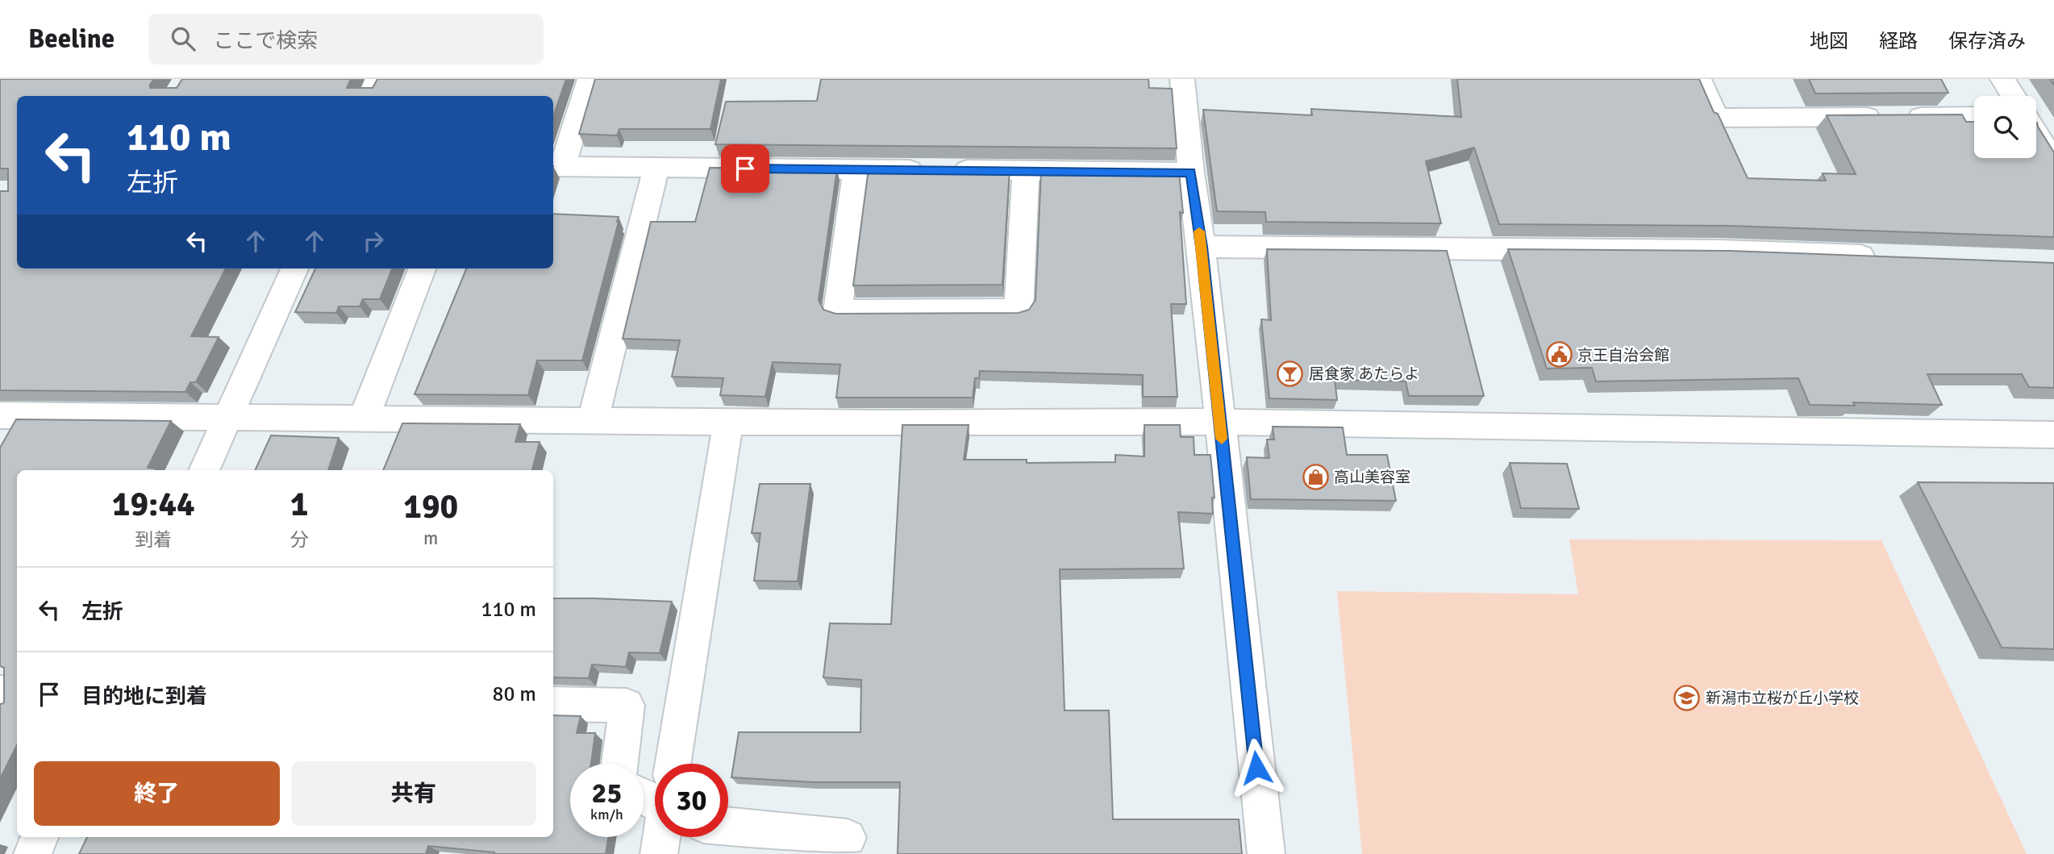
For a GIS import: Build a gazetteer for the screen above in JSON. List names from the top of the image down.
{
  "places": {
    "public building": ["京王自治会館"],
    "bar": ["居食家 あたらよ"],
    "shop": ["高山美容室"],
    "school or university": ["新潟市立桜が丘小学校"]
  },
  "page": {
    "header": "Beeline",
    "search": "ここで検索",
    "nav": ["地図", "経路", "保存済み"],
    "turn": ["110 m", "左折"],
    "eta": [
      "19:44",
      "到着",
      "1",
      "分",
      "190",
      "m"
    ],
    "list": [
      {
        "name": "左折",
        "value": "110 m"
      },
      {
        "name": "目的地に到着",
        "value": "80 m"
      }
    ],
    "buttons": ["終了", "共有"],
    "speed": "25 km/h",
    "limit": "30"
  }
}
